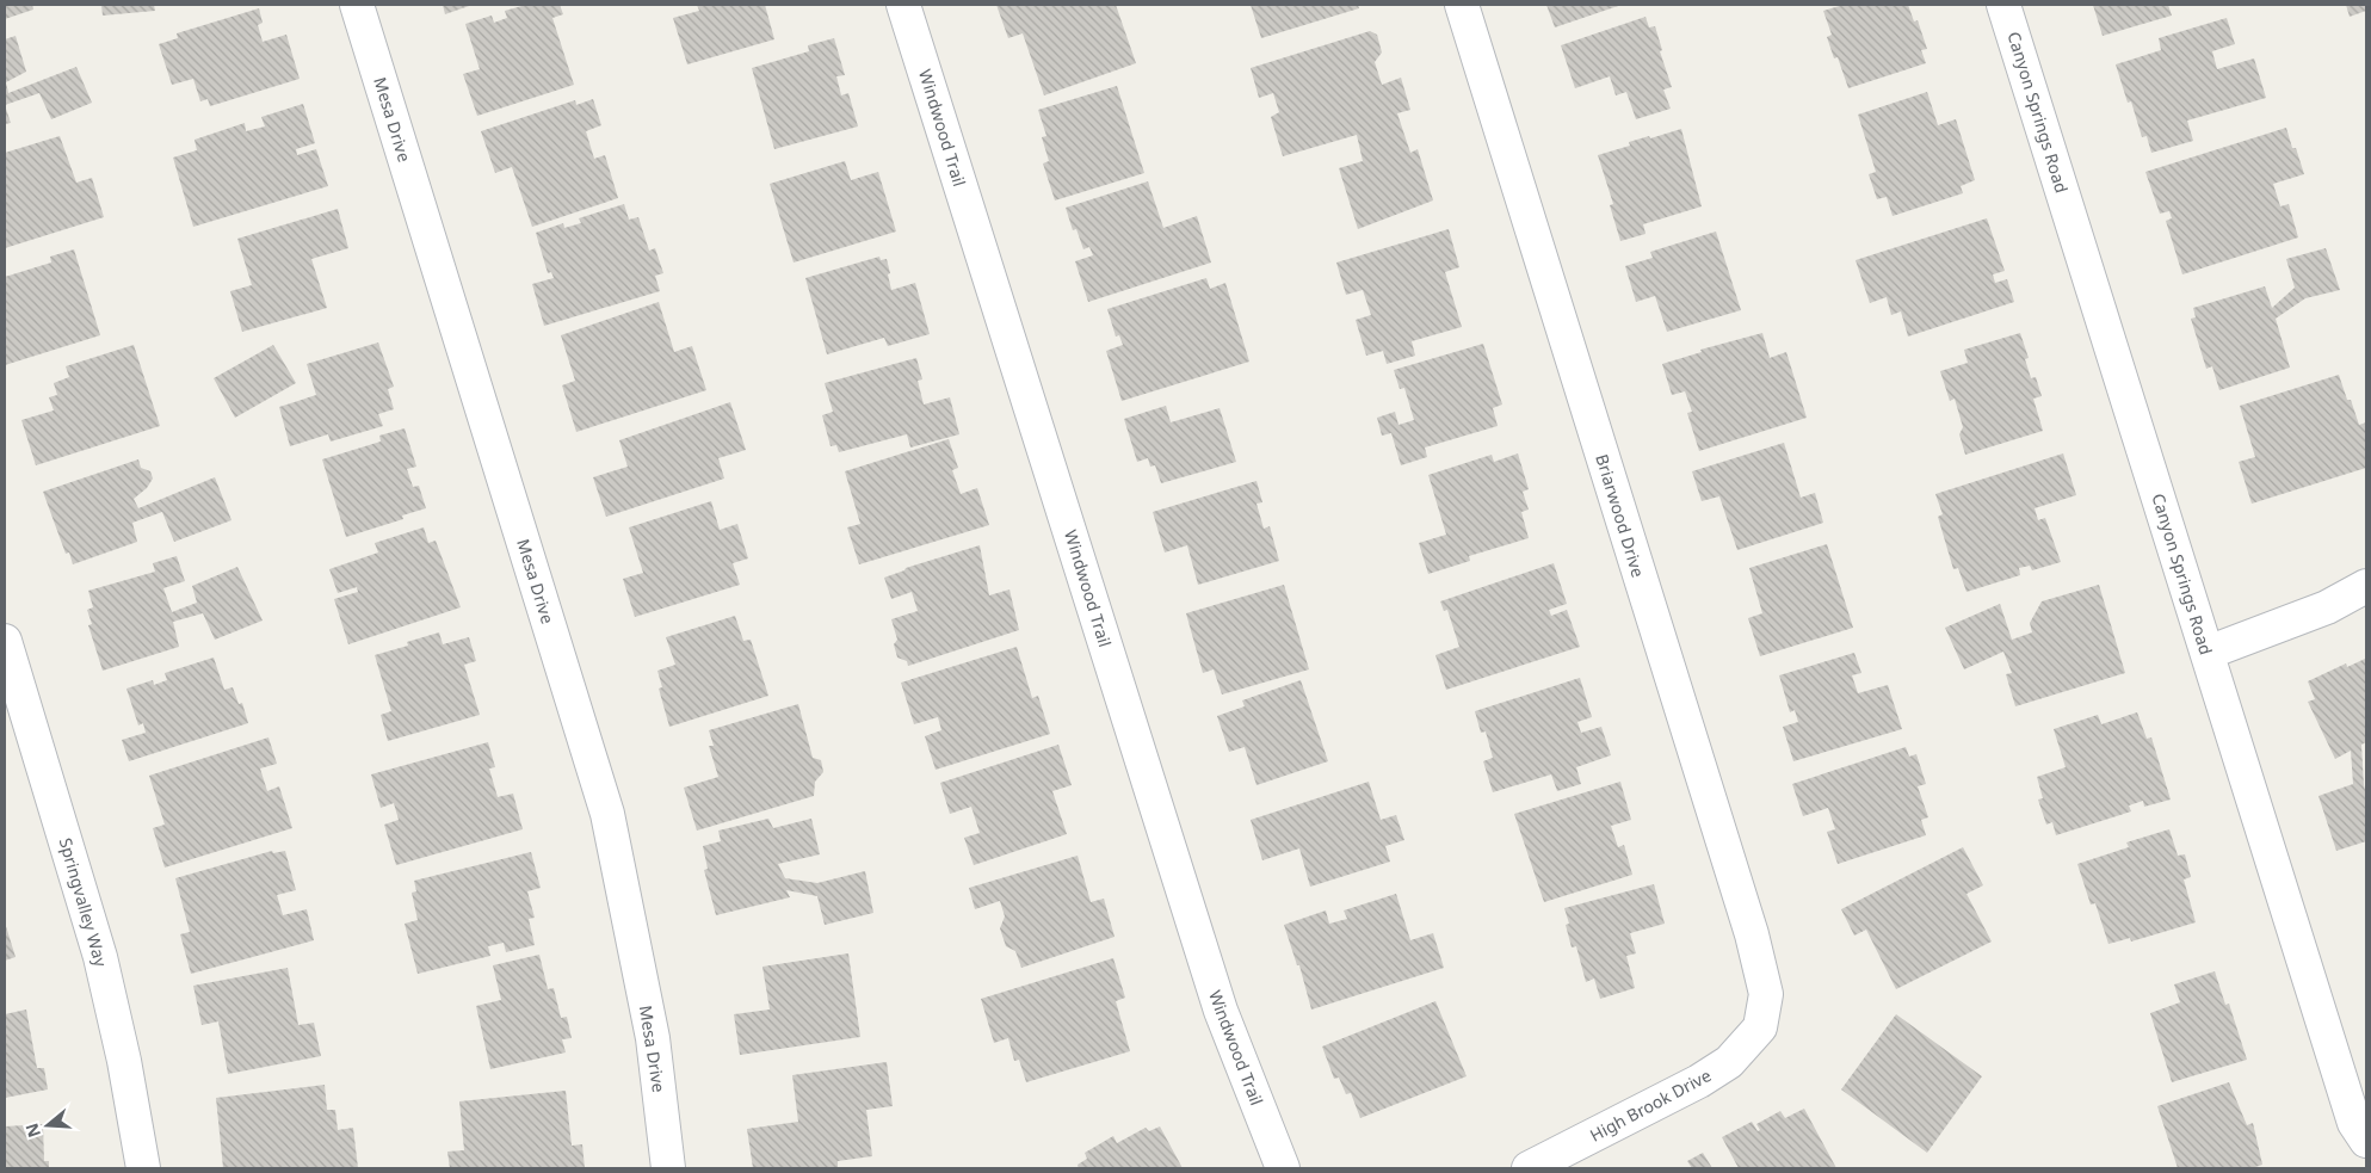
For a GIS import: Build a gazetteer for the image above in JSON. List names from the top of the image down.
{
  "streets": {
    "street": [
      "Canyon Springs Road",
      "Mesa Drive",
      "Windwood Trail",
      "Briarwood Drive",
      "Springvalley Way",
      "High Brook Drive"
    ]
  },
  "crossings": [
    ["Briarwood Drive", "High Brook Drive"]
  ],
  "north": "left"
}
